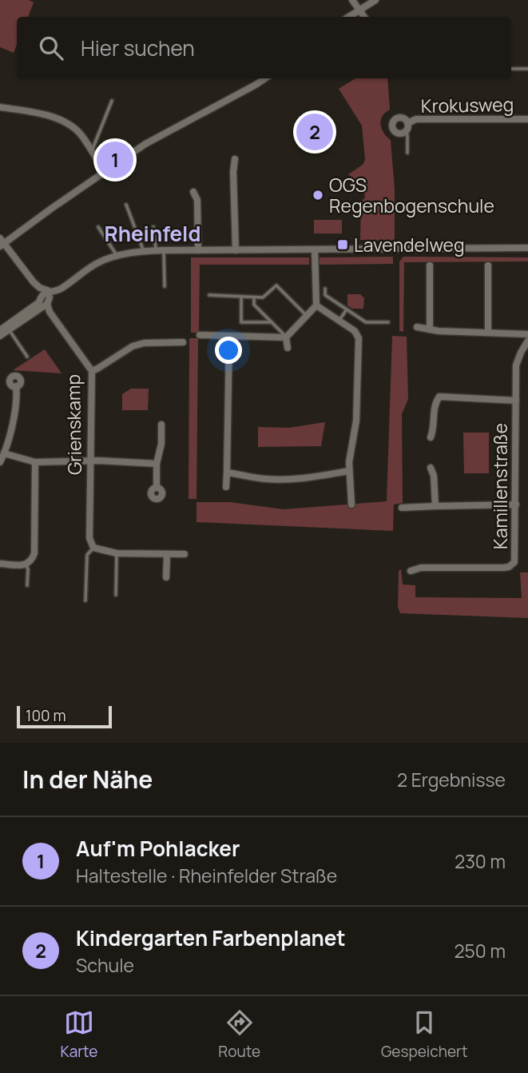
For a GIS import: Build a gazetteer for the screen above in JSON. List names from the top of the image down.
{
  "streets": {
    "street": ["Krokusweg", "Grienskamp", "Kamillenstraße"]
  },
  "districts": ["Rheinfeld"],
  "places": {
    "other": ["OGS Regenbogenschule"],
    "transit": ["Lavendelweg"]
  },
  "scale_bar": "100 m",
  "page": {
    "search": "Hier suchen",
    "pins": ["2", "1"],
    "scale": "100 m",
    "heading": ["In der Nähe", "2 Ergebnisse"],
    "list": [
      {
        "mark": "1",
        "name": "Auf'm Pohlacker",
        "note": "Haltestelle · Rheinfelder Straße",
        "value": "230 m"
      },
      {
        "mark": "2",
        "name": "Kindergarten Farbenplanet",
        "note": "Schule",
        "value": "250 m"
      }
    ],
    "nav": ["Karte", "Route", "Gespeichert"]
  }
}
